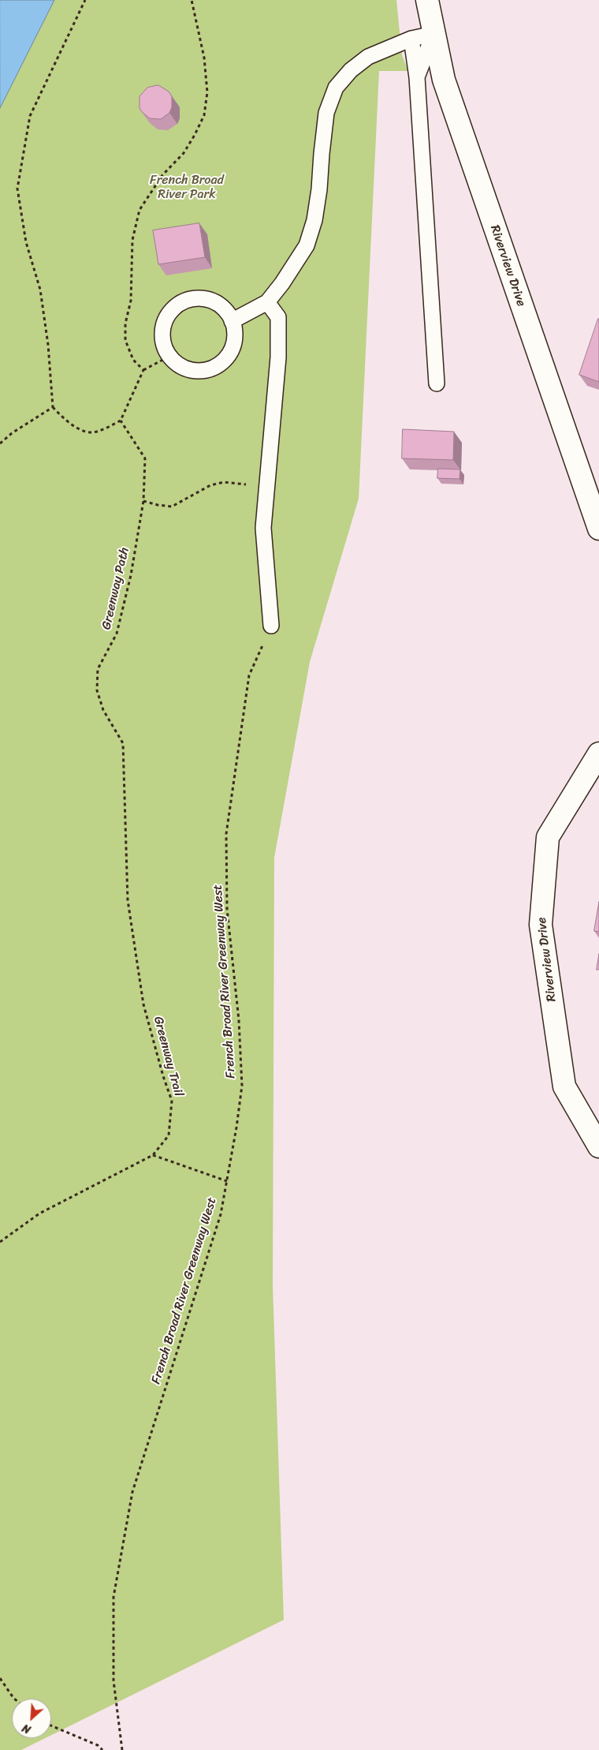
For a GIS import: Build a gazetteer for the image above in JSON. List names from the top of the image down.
{
  "streets": {
    "street": ["Riverview Drive"],
    "path": ["Greenway Path", "French Broad River Greenway West", "Greenway Trail"]
  },
  "crossings": [
    ["Greenway Path", "Greenway Trail"]
  ],
  "parks": ["French Broad River Park"],
  "north": "bottom left"
}
